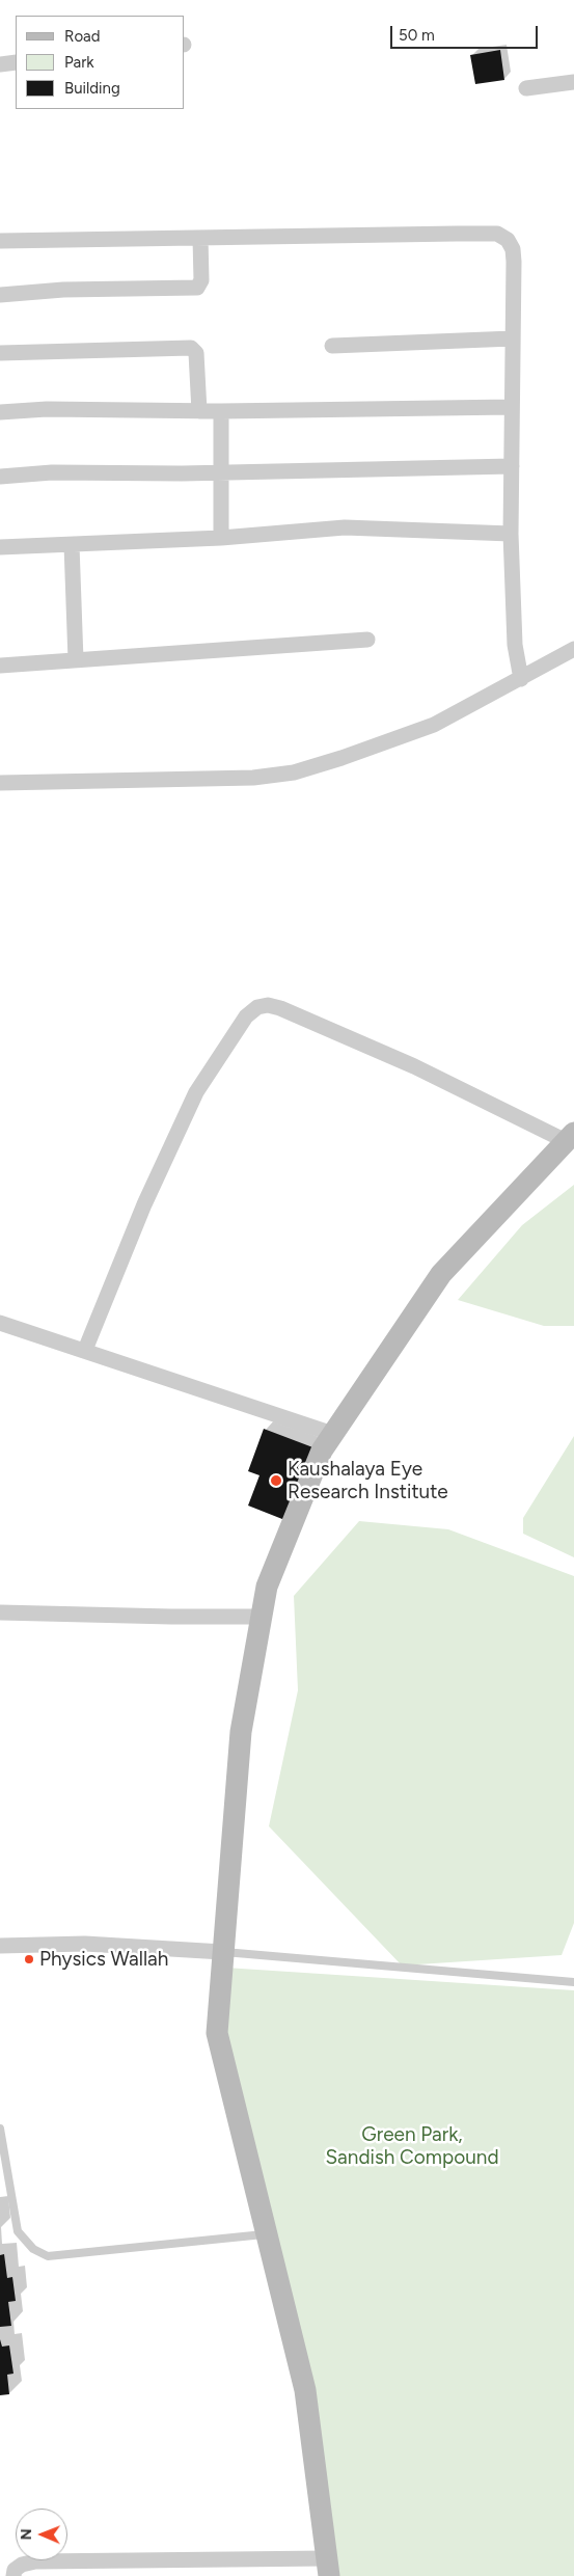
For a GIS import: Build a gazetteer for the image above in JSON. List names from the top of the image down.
{
  "parks": ["Green Park, Sandish Compound"],
  "places": ["Kaushalaya Eye Research Institute", "Physics Wallah"],
  "legend": ["Road", "Park", "Building"],
  "scale_bar": "50 m",
  "north": "left"
}
